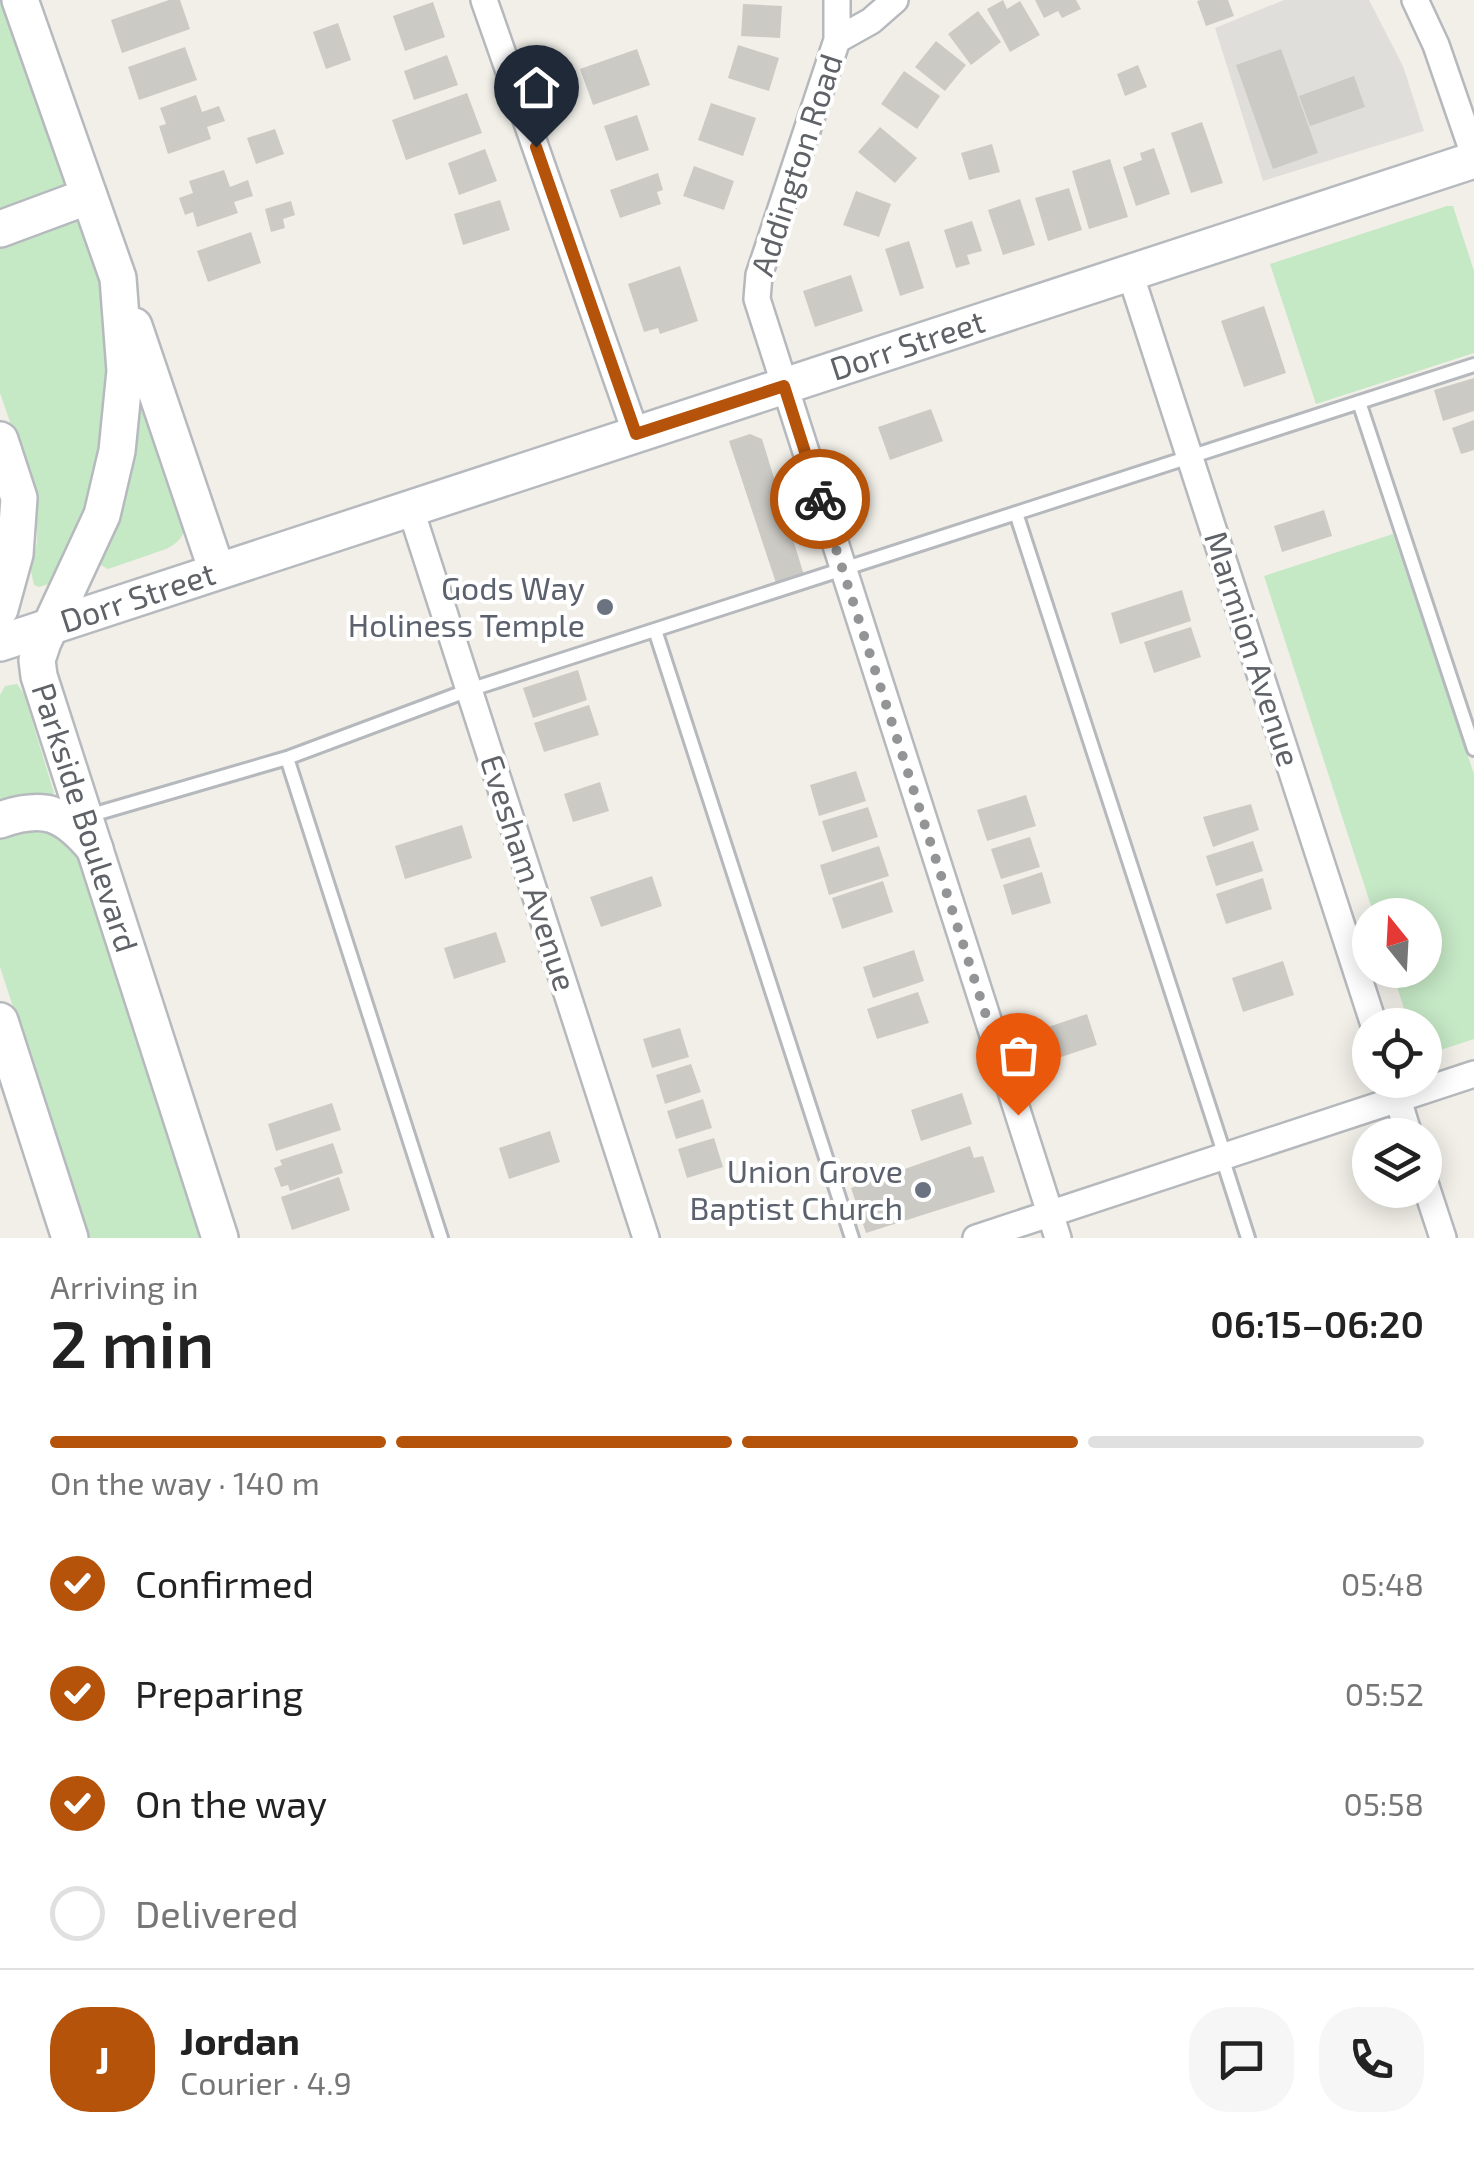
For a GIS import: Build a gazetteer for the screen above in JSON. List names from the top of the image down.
{
  "streets": {
    "street": [
      "Addington Road",
      "Dorr Street",
      "Marmion Avenue",
      "Parkside Boulevard",
      "Evesham Avenue"
    ]
  },
  "crossings": [
    ["Addington Road", "Dorr Street"],
    ["Dorr Street", "Marmion Avenue"],
    ["Dorr Street", "Parkside Boulevard"],
    ["Dorr Street", "Evesham Avenue"]
  ],
  "places": ["Gods Way Holiness Temple", "Union Grove Baptist Church"],
  "north": "top",
  "page": {
    "heading": ["2 min", "Arriving in", "06:15–06:20"],
    "panel": ["Jordan", "Courier · 4.9"],
    "bar": "On the way · 140 m",
    "list": [
      ["Confirmed", "05:48"],
      ["Preparing", "05:52"],
      ["On the way", "05:58"],
      "Delivered"
    ],
    "round": "J"
  }
}
